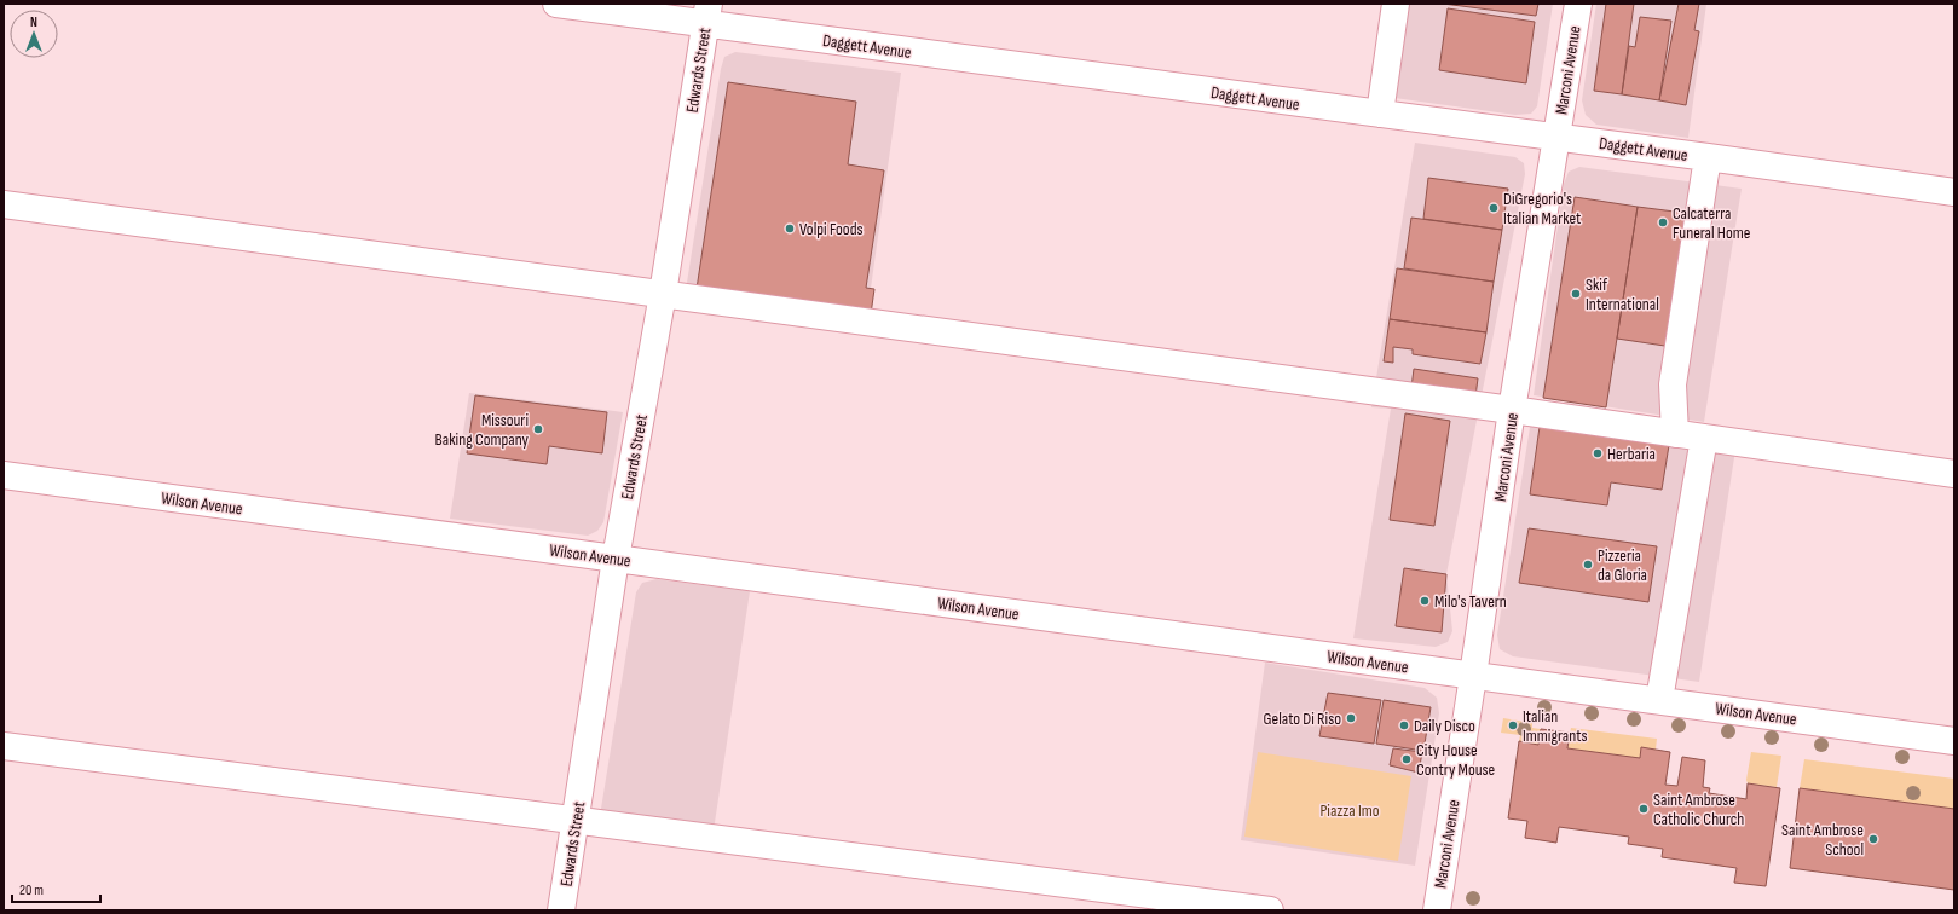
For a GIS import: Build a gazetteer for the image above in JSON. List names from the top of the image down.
{
  "streets": {
    "street": [
      "Daggett Avenue",
      "Edwards Street",
      "Marconi Avenue",
      "Wilson Avenue"
    ]
  },
  "crossings": [
    ["Daggett Avenue", "Edwards Street"],
    ["Daggett Avenue", "Marconi Avenue"],
    ["Edwards Street", "Wilson Avenue"],
    ["Marconi Avenue", "Wilson Avenue"]
  ],
  "parks": ["Piazza Imo"],
  "places": [
    "DiGregorio's Italian Market",
    "Calcaterra Funeral Home",
    "Volpi Foods",
    "Skif International",
    "Missouri Baking Company",
    "Herbaria",
    "Pizzeria da Gloria",
    "Milo's Tavern",
    "Gelato Di Riso",
    "Daily Disco",
    "Italian Immigrants",
    "City House Contry Mouse",
    "Saint Ambrose Catholic Church",
    "Saint Ambrose School"
  ],
  "scale_bar": "20 m",
  "north": "top"
}
